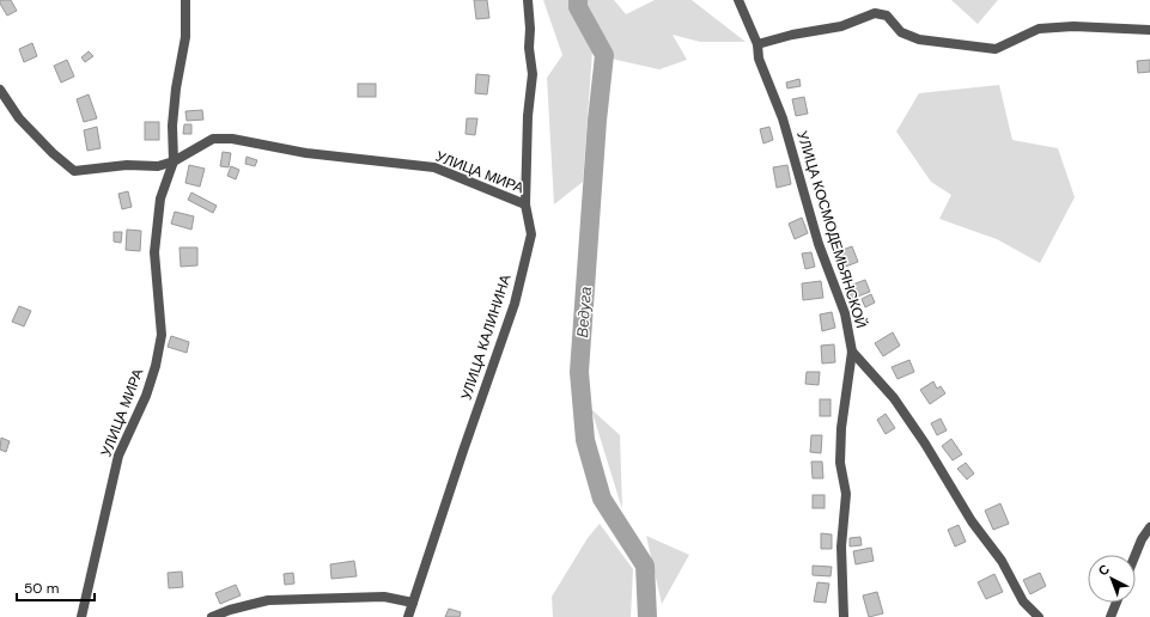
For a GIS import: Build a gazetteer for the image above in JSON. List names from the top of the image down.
{
  "streets": {
    "street": ["УЛИЦА МИРА", "УЛИЦА КОСМОДЕМЬЯНСКОЙ", "УЛИЦА КАЛИНИНА"]
  },
  "crossings": [
    ["УЛИЦА МИРА", "УЛИЦА КАЛИНИНА"]
  ],
  "water": ["Ведуга"],
  "scale_bar": "50 m",
  "north": "top left"
}
